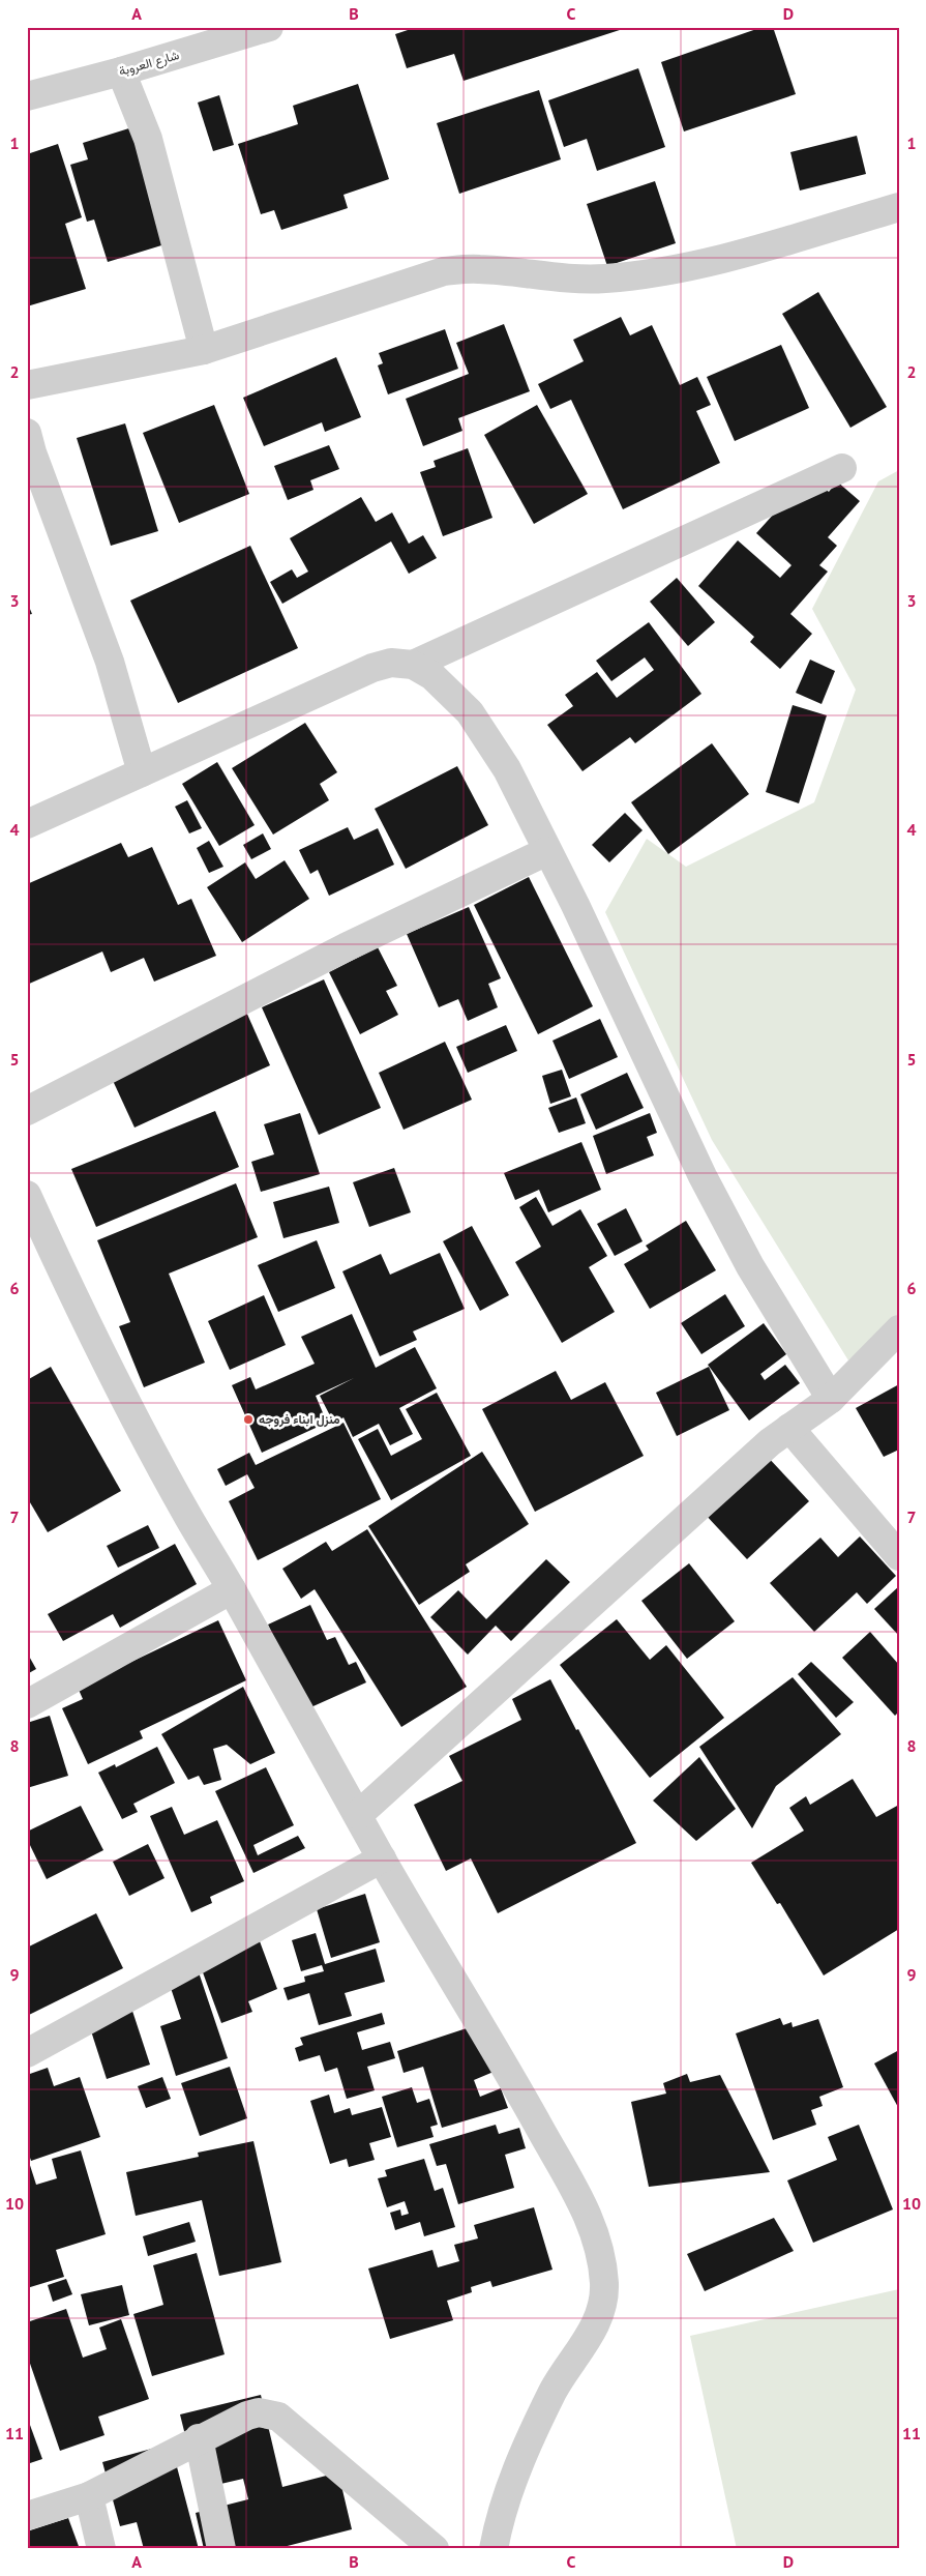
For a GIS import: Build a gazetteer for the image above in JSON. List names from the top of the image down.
{
  "streets": {
    "street": ["شارع العروبة"]
  },
  "places": ["منزل ابناء فروجه"],
  "grid": {
    "columns": [
      "A",
      "B",
      "C",
      "D"
    ],
    "rows": [
      "1",
      "2",
      "3",
      "4",
      "5",
      "6",
      "7",
      "8",
      "9",
      "10",
      "11"
    ]
  }
}
